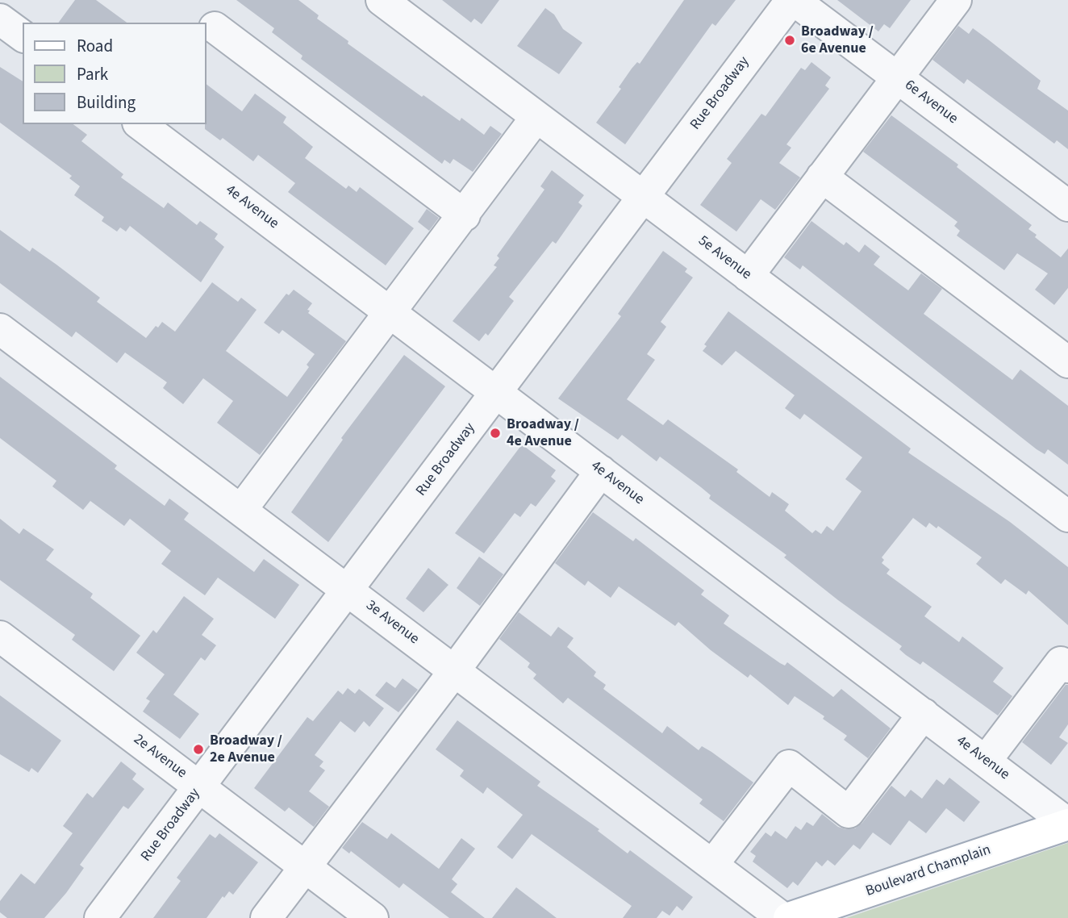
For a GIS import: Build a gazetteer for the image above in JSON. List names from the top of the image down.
{
  "streets": {
    "main road": ["Boulevard Champlain"],
    "street": [
      "Rue Broadway",
      "6e Avenue",
      "4e Avenue",
      "5e Avenue",
      "3e Avenue",
      "2e Avenue"
    ]
  },
  "crossings": [
    ["Rue Broadway", "6e Avenue"],
    ["Rue Broadway", "4e Avenue"],
    ["Rue Broadway", "5e Avenue"],
    ["Rue Broadway", "3e Avenue"],
    ["Rue Broadway", "2e Avenue"],
    ["4e Avenue", "Boulevard Champlain"]
  ],
  "places": ["Broadway / 6e Avenue", "Broadway / 4e Avenue", "Broadway / 2e Avenue"],
  "legend": ["Road", "Park", "Building"]
}
